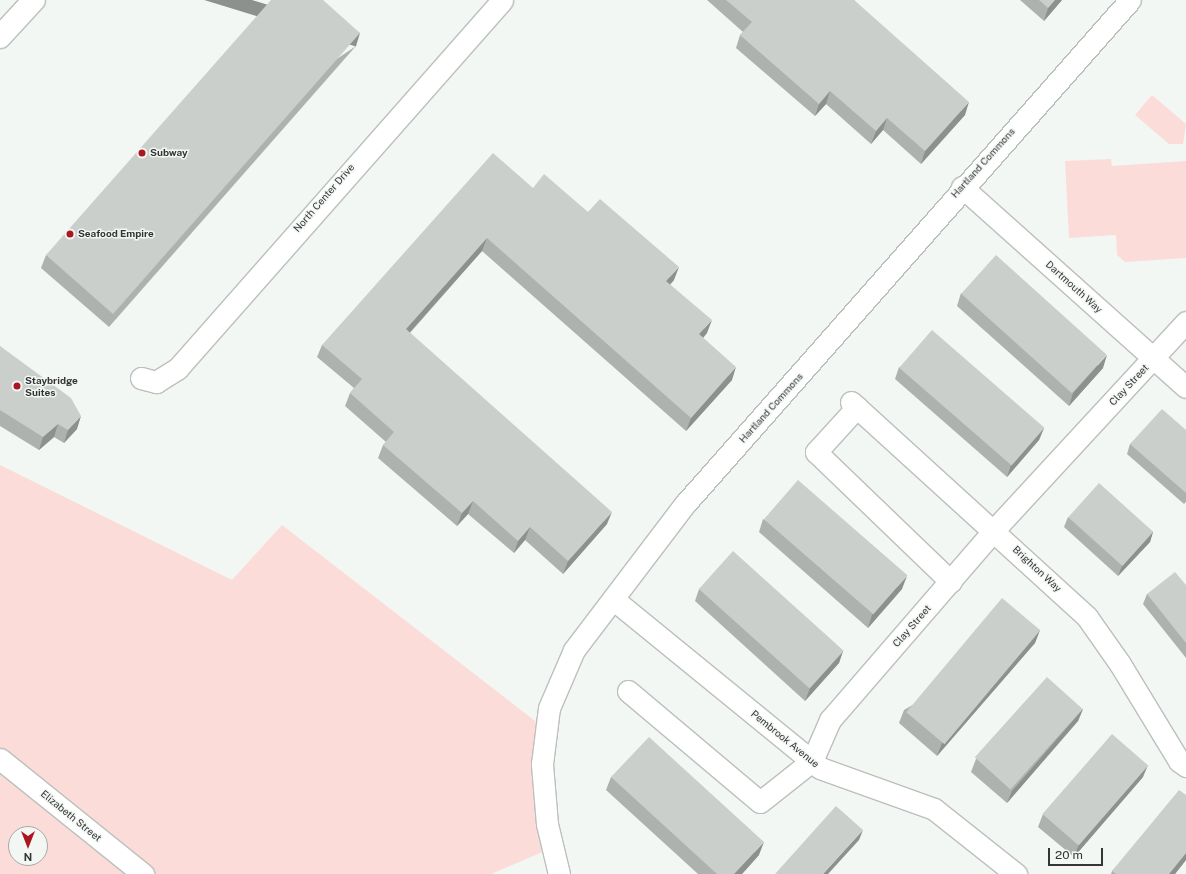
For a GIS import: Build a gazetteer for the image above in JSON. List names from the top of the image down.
{
  "streets": {
    "street": [
      "Hartland Commons",
      "North Center Drive",
      "Dartmouth Way",
      "Clay Street",
      "Brighton Way",
      "Pembrook Avenue",
      "Elizabeth Street"
    ]
  },
  "crossings": [
    ["Hartland Commons", "Dartmouth Way"],
    ["Hartland Commons", "Pembrook Avenue"],
    ["Dartmouth Way", "Clay Street"],
    ["Clay Street", "Brighton Way"],
    ["Clay Street", "Pembrook Avenue"]
  ],
  "places": ["Subway", "Seafood Empire", "Staybridge Suites"],
  "scale_bar": "20 m",
  "north": "bottom"
}
